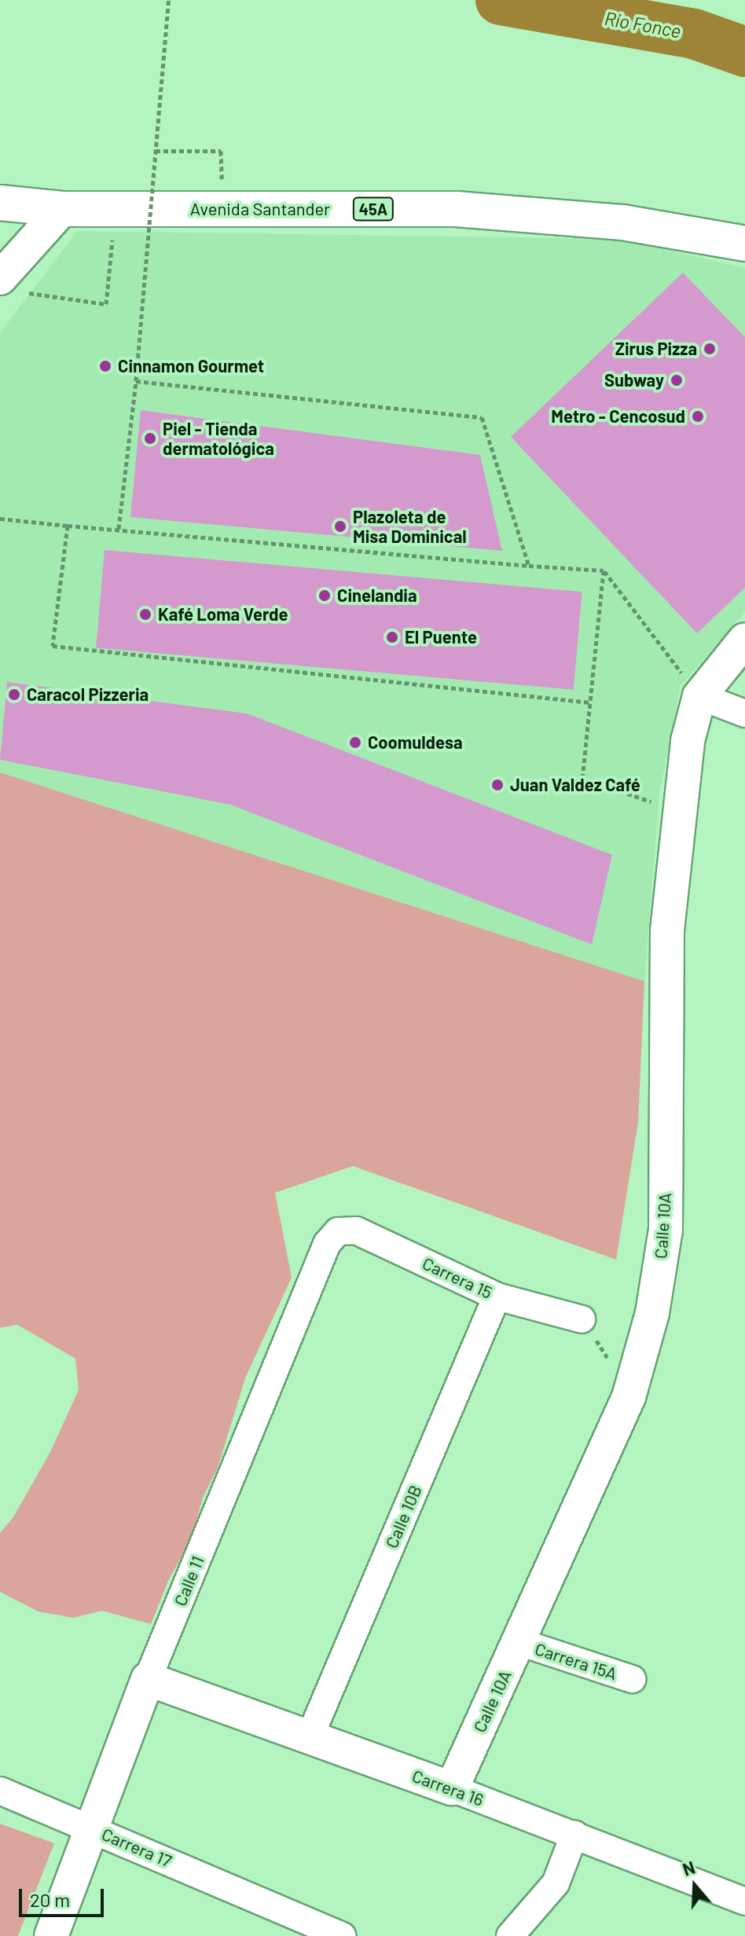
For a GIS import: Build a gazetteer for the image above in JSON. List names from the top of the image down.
{
  "streets": {
    "highway": ["Avenida Santander", "45A"],
    "street": [
      "Calle 10A",
      "Carrera 15",
      "Calle 10B",
      "Calle 11",
      "Carrera 15A",
      "Carrera 16",
      "Carrera 17"
    ]
  },
  "crossings": [
    ["Calle 10A", "Carrera 15A"],
    ["Calle 10A", "Carrera 16"],
    ["Carrera 15", "Calle 10B"],
    ["Carrera 15", "Calle 11"],
    ["Calle 10B", "Carrera 16"],
    ["Calle 11", "Carrera 16"],
    ["Calle 11", "Carrera 17"]
  ],
  "water": ["Río Fonce"],
  "places": [
    "Zirus Pizza",
    "Cinnamon Gourmet",
    "Subway",
    "Metro - Cencosud",
    "Piel - Tienda dermatológica",
    "Plazoleta de Misa Dominical",
    "Cinelandia",
    "Kafé Loma Verde",
    "El Puente",
    "Caracol Pizzeria",
    "Coomuldesa",
    "Juan Valdez Café"
  ],
  "scale_bar": "20 m",
  "north": "top"
}
